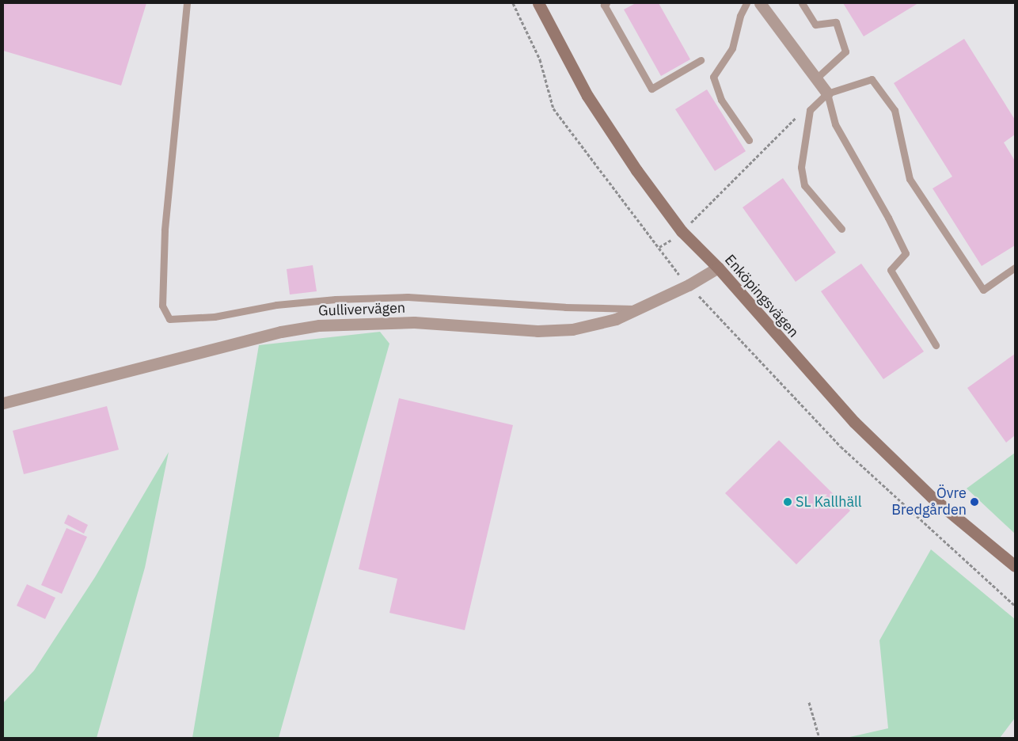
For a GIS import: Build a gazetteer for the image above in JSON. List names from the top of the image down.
{
  "streets": {
    "street": ["Enköpingsvägen", "Gullivervägen"]
  },
  "crossings": [
    ["Enköpingsvägen", "Gullivervägen"]
  ],
  "places": ["SL Kallhäll", "Övre Bredgården"]
}
